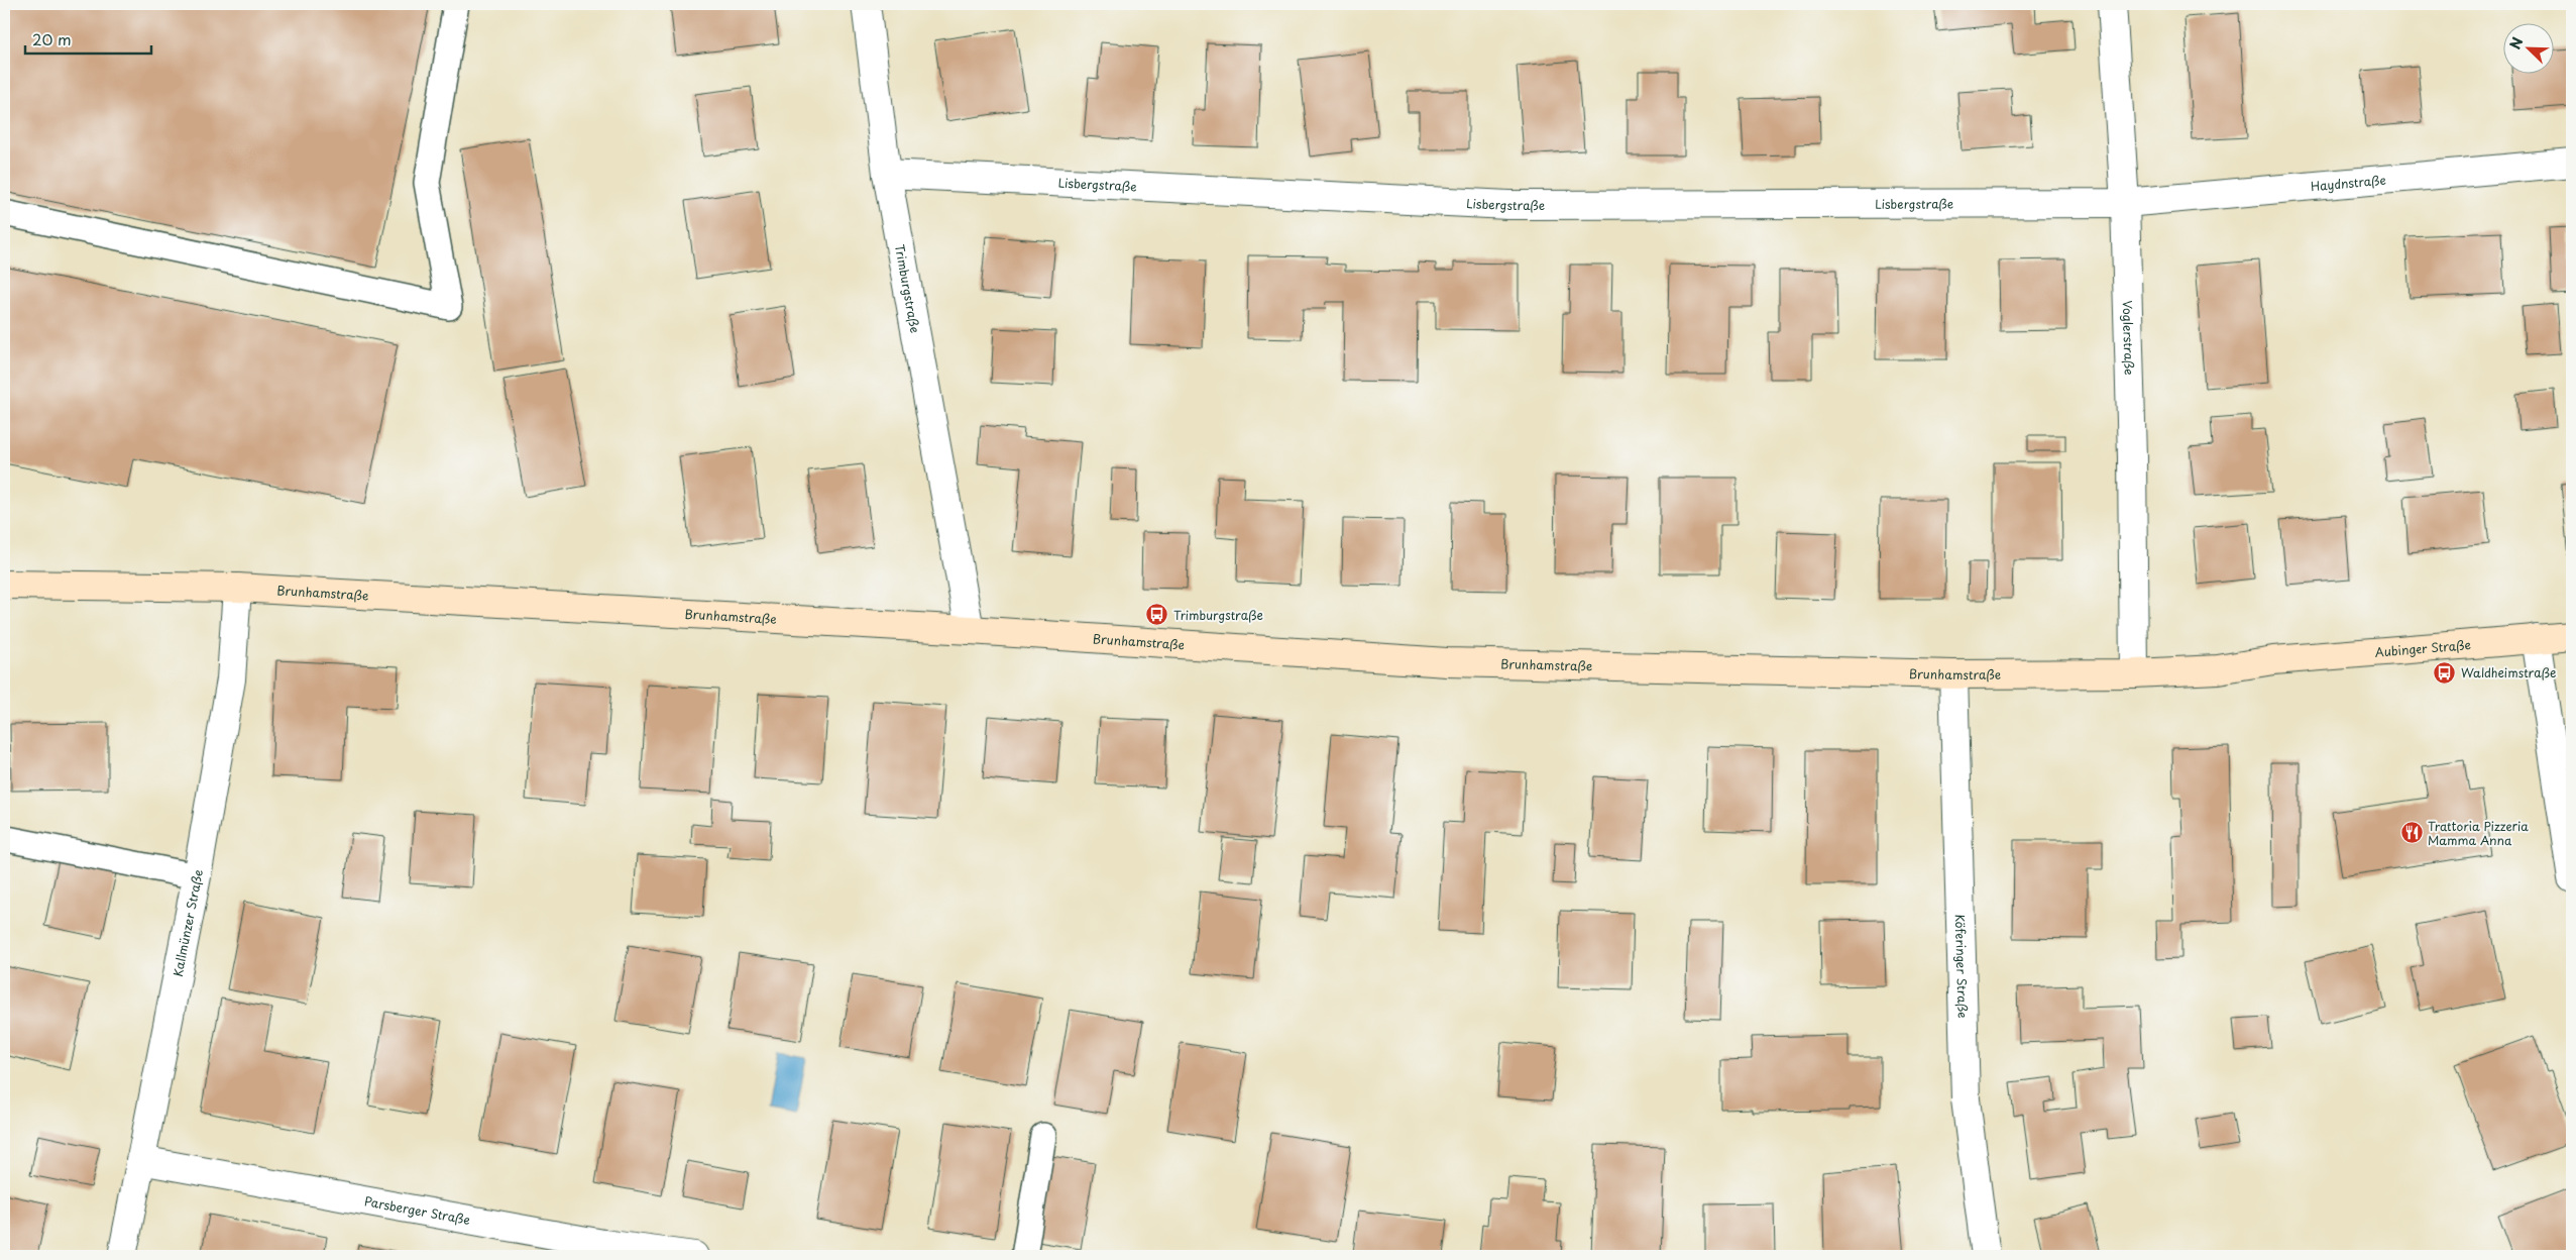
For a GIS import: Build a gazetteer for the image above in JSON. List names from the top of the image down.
{
  "streets": {
    "street": [
      "Haydnstraße",
      "Lisbergstraße",
      "Trimburgstraße",
      "Voglerstraße",
      "Brunhamstraße",
      "Aubinger Straße",
      "Kallmünzer Straße",
      "Köferinger Straße",
      "Parsberger Straße"
    ]
  },
  "crossings": [
    ["Haydnstraße", "Lisbergstraße"],
    ["Haydnstraße", "Voglerstraße"],
    ["Lisbergstraße", "Trimburgstraße"],
    ["Lisbergstraße", "Voglerstraße"],
    ["Trimburgstraße", "Brunhamstraße"],
    ["Voglerstraße", "Brunhamstraße"],
    ["Brunhamstraße", "Aubinger Straße"],
    ["Brunhamstraße", "Kallmünzer Straße"],
    ["Brunhamstraße", "Köferinger Straße"],
    ["Kallmünzer Straße", "Parsberger Straße"]
  ],
  "places": {
    "bus stop": ["Trimburgstraße", "Waldheimstraße"],
    "restaurant": ["Trattoria Pizzeria Mamma Anna"]
  },
  "scale_bar": "20 m",
  "north": "top left"
}
